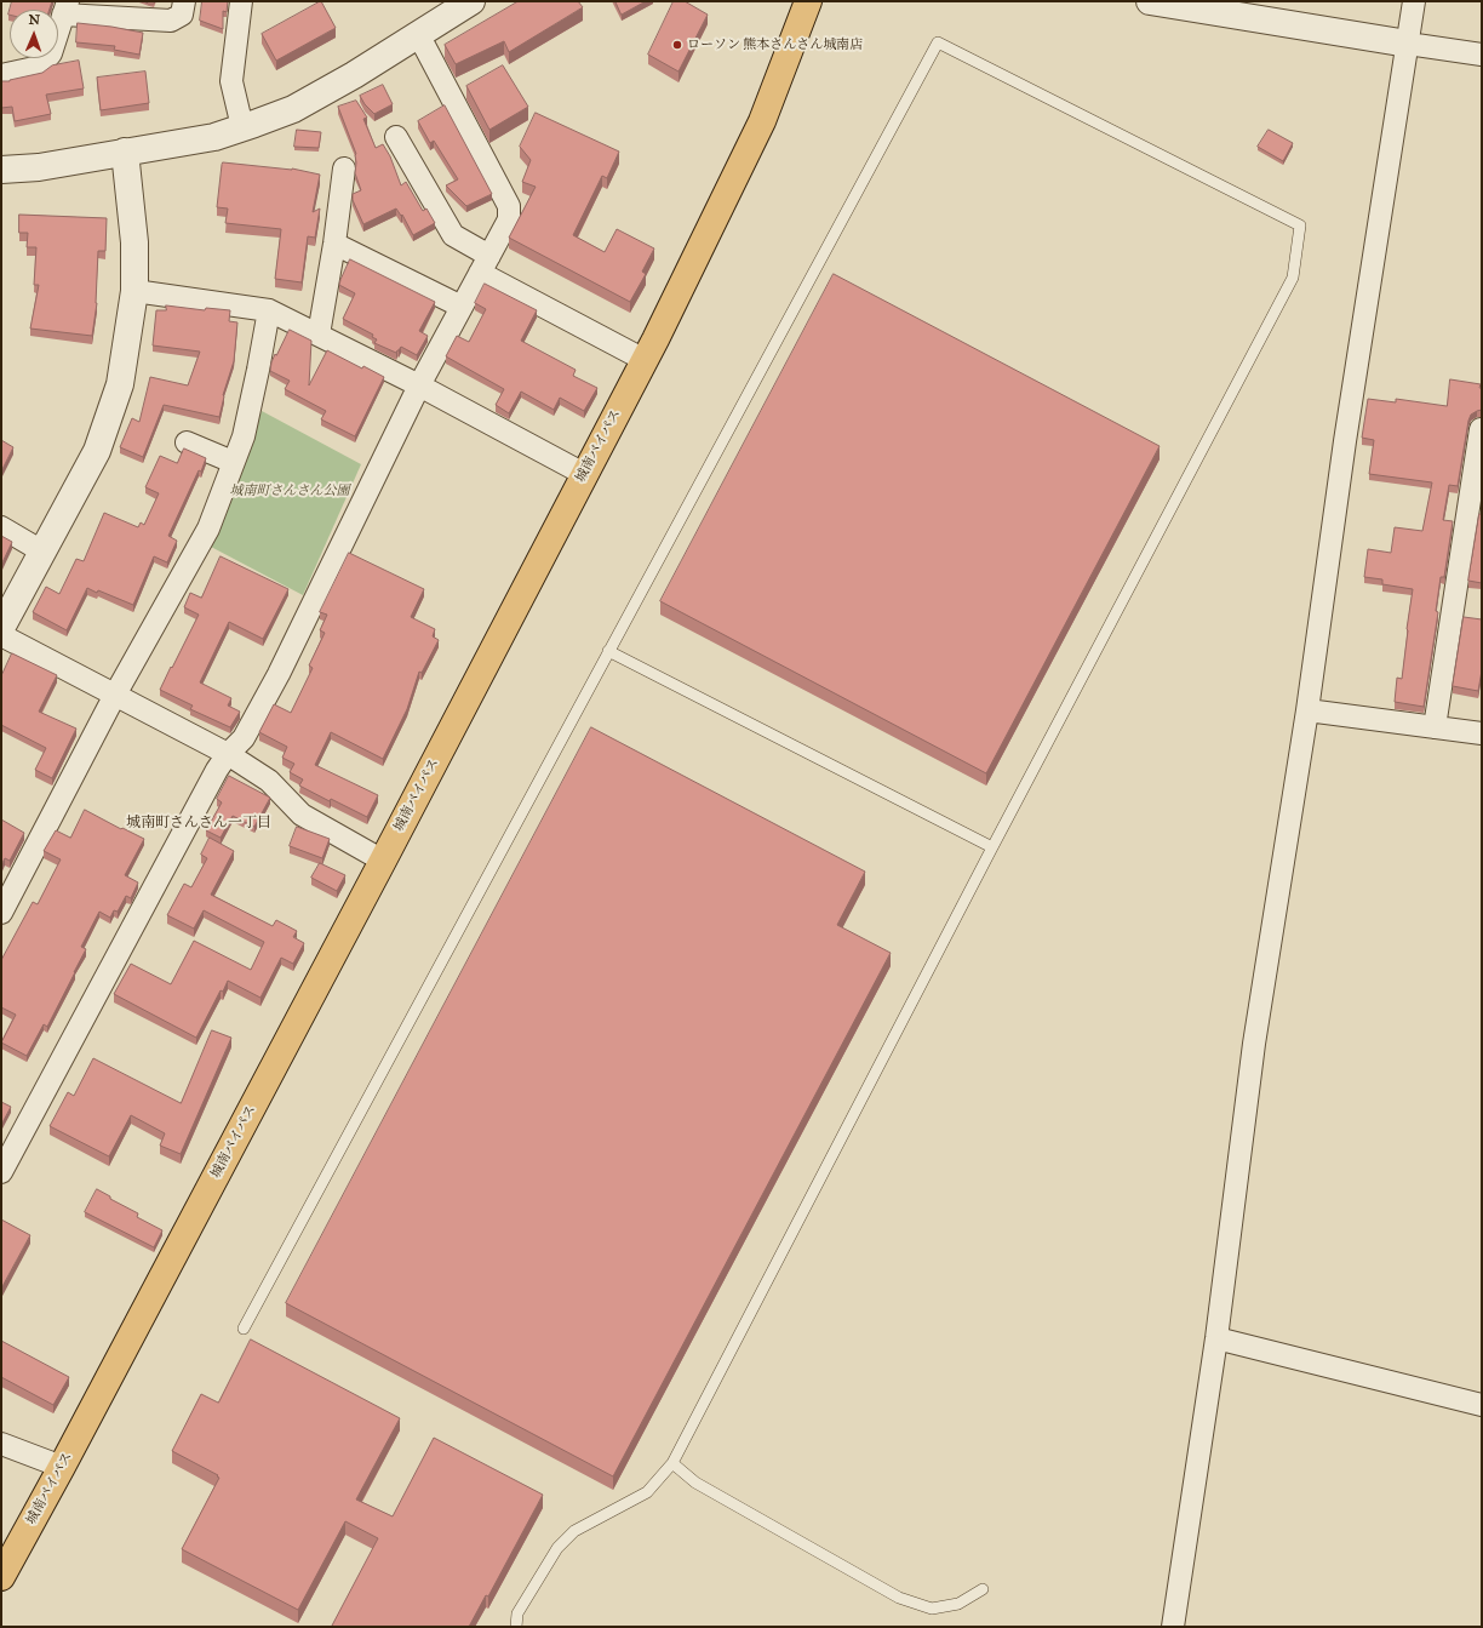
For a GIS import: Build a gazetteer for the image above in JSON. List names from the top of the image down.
{
  "streets": {
    "highway": ["城南バイパス"]
  },
  "districts": ["城南町さんさん一丁目"],
  "parks": ["城南町さんさん公園"],
  "places": ["ローソン 熊本さんさん城南店"],
  "north": "top"
}
